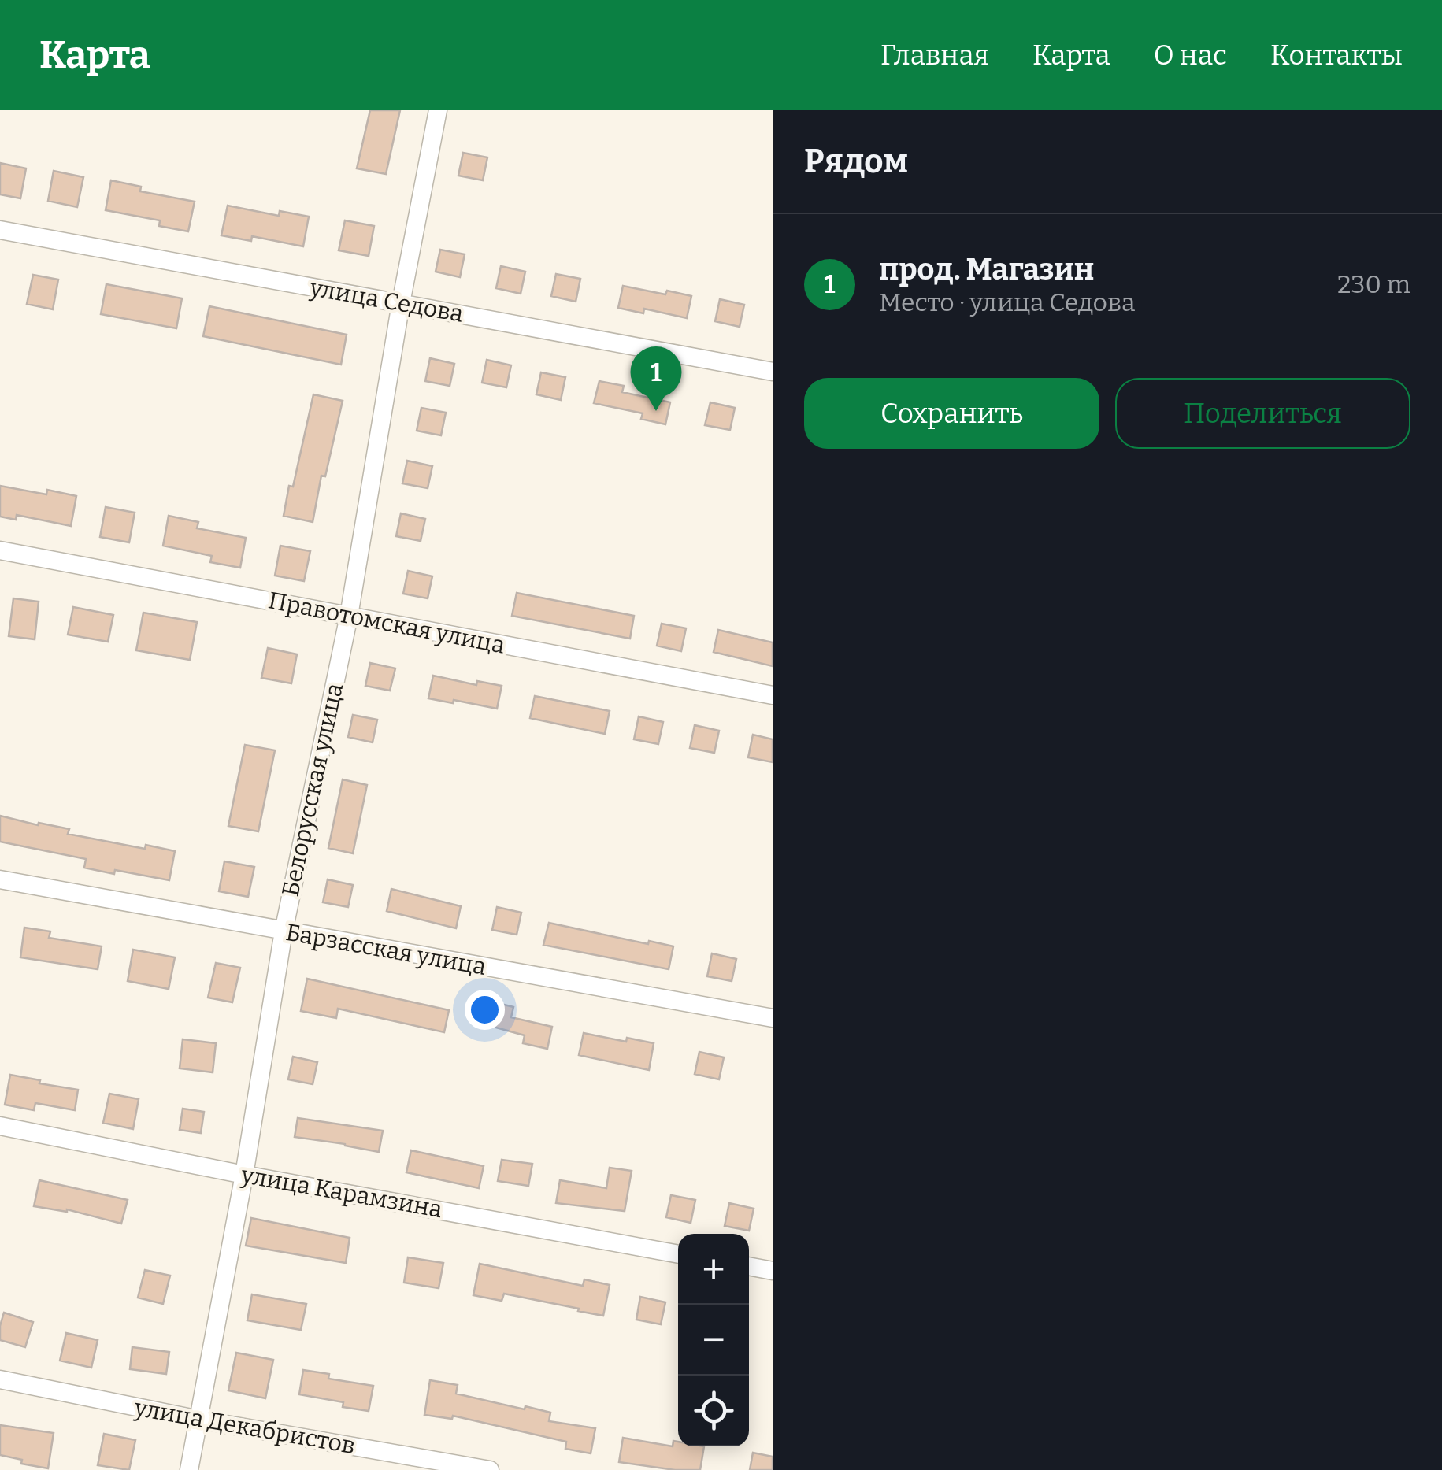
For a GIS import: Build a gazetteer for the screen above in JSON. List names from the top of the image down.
{
  "streets": {
    "street": [
      "улица Седова",
      "Правотомская улица",
      "Белорусская улица",
      "Барзасская улица",
      "улица Карамзина",
      "улица Декабристов"
    ]
  },
  "crossings": [
    ["улица Седова", "Белорусская улица"],
    ["Правотомская улица", "Белорусская улица"],
    ["Белорусская улица", "Барзасская улица"],
    ["Белорусская улица", "улица Карамзина"],
    ["Белорусская улица", "улица Декабристов"]
  ],
  "page": {
    "header": "Карта",
    "nav": [
      "Главная",
      "Карта",
      "О нас",
      "Контакты"
    ],
    "heading": "Рядом",
    "list": [
      {
        "mark": "1",
        "name": "прод. Магазин",
        "note": "Место · улица Седова",
        "value": "230 m"
      }
    ],
    "pins": "1",
    "buttons": ["Сохранить", "Поделиться"],
    "map_buttons": ["+", "−"]
  }
}
